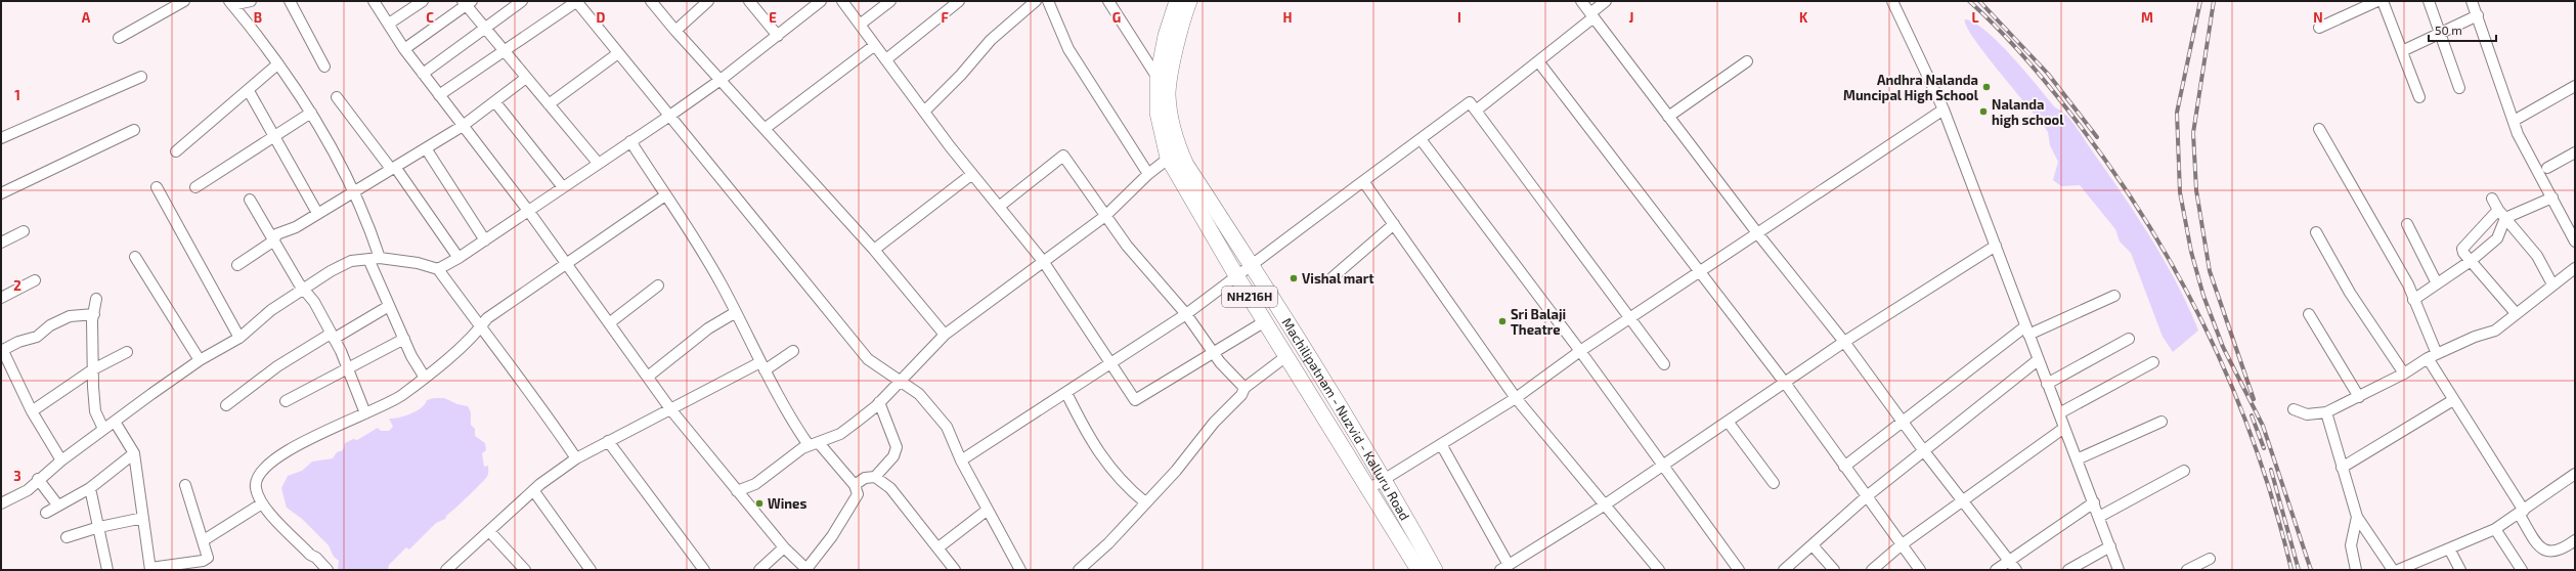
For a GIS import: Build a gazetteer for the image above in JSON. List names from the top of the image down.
{
  "streets": {
    "highway": ["NH216H", "Machilipatnam - Nuzvid - Kalluru Road"]
  },
  "places": [
    "Andhra Nalanda Muncipal High School",
    "Nalanda high school",
    "Vishal mart",
    "Sri Balaji Theatre",
    "Wines"
  ],
  "scale_bar": "50 m",
  "grid": {
    "columns": [
      "A",
      "B",
      "C",
      "D",
      "E",
      "F",
      "G",
      "H",
      "I",
      "J",
      "K",
      "L",
      "M",
      "N"
    ],
    "rows": ["1", "2", "3"]
  }
}
